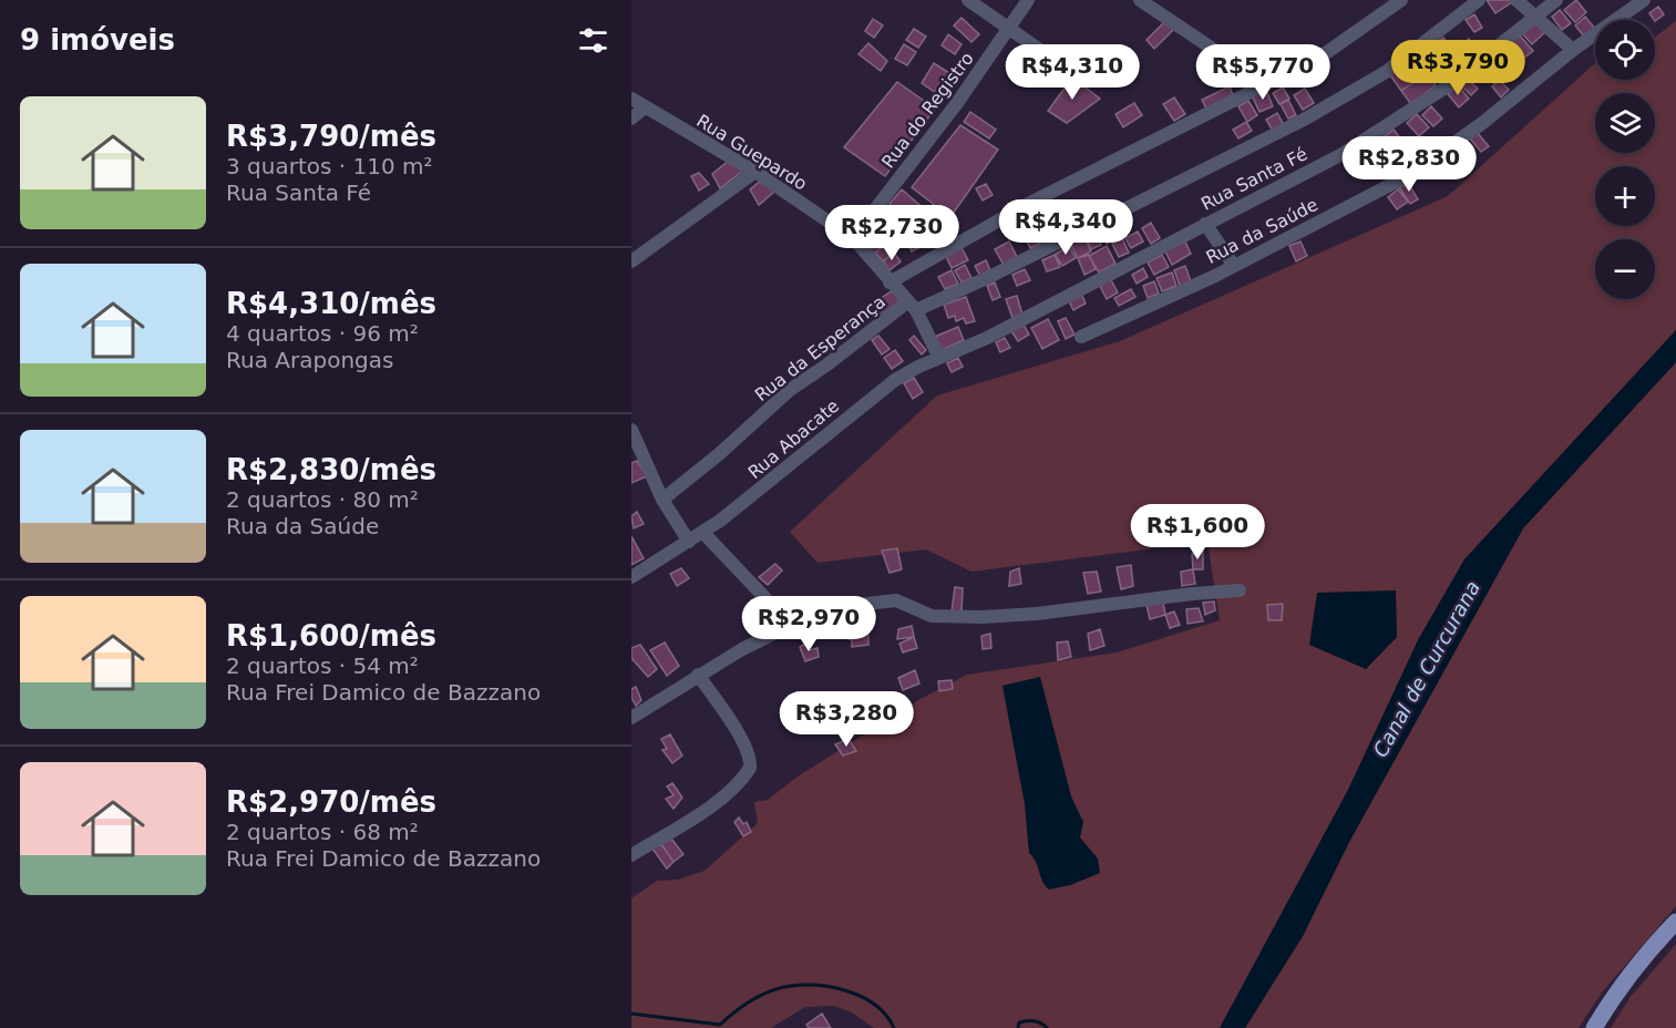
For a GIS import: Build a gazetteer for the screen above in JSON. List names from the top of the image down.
{
  "streets": {
    "street": [
      "Rua do Registro",
      "Rua Guepardo",
      "Rua Santa Fé",
      "Rua da Saúde",
      "Rua da Esperança",
      "Rua Abacate"
    ]
  },
  "crossings": [
    ["Rua do Registro", "Rua Guepardo"],
    ["Rua Santa Fé", "Rua Abacate"]
  ],
  "water": ["Canal de Curcurana"],
  "page": {
    "heading": "9 imóveis",
    "map_buttons": ["+", "−"],
    "price": [
      "R$3,790",
      "R$4,310",
      "R$5,770",
      "R$2,830",
      "R$4,340",
      "R$2,730",
      "R$1,600",
      "R$2,970",
      "R$3,280"
    ],
    "list": [
      {
        "name": "R$3,790/mês",
        "note": "3 quartos · 110 m² · Rua Santa Fé"
      },
      {
        "name": "R$4,310/mês",
        "note": "4 quartos · 96 m² · Rua Arapongas"
      },
      {
        "name": "R$2,830/mês",
        "note": "2 quartos · 80 m² · Rua da Saúde"
      },
      {
        "name": "R$1,600/mês",
        "note": "2 quartos · 54 m² · Rua Frei Damico de Bazzano"
      },
      {
        "name": "R$2,970/mês",
        "note": "2 quartos · 68 m² · Rua Frei Damico de Bazzano"
      }
    ]
  }
}
